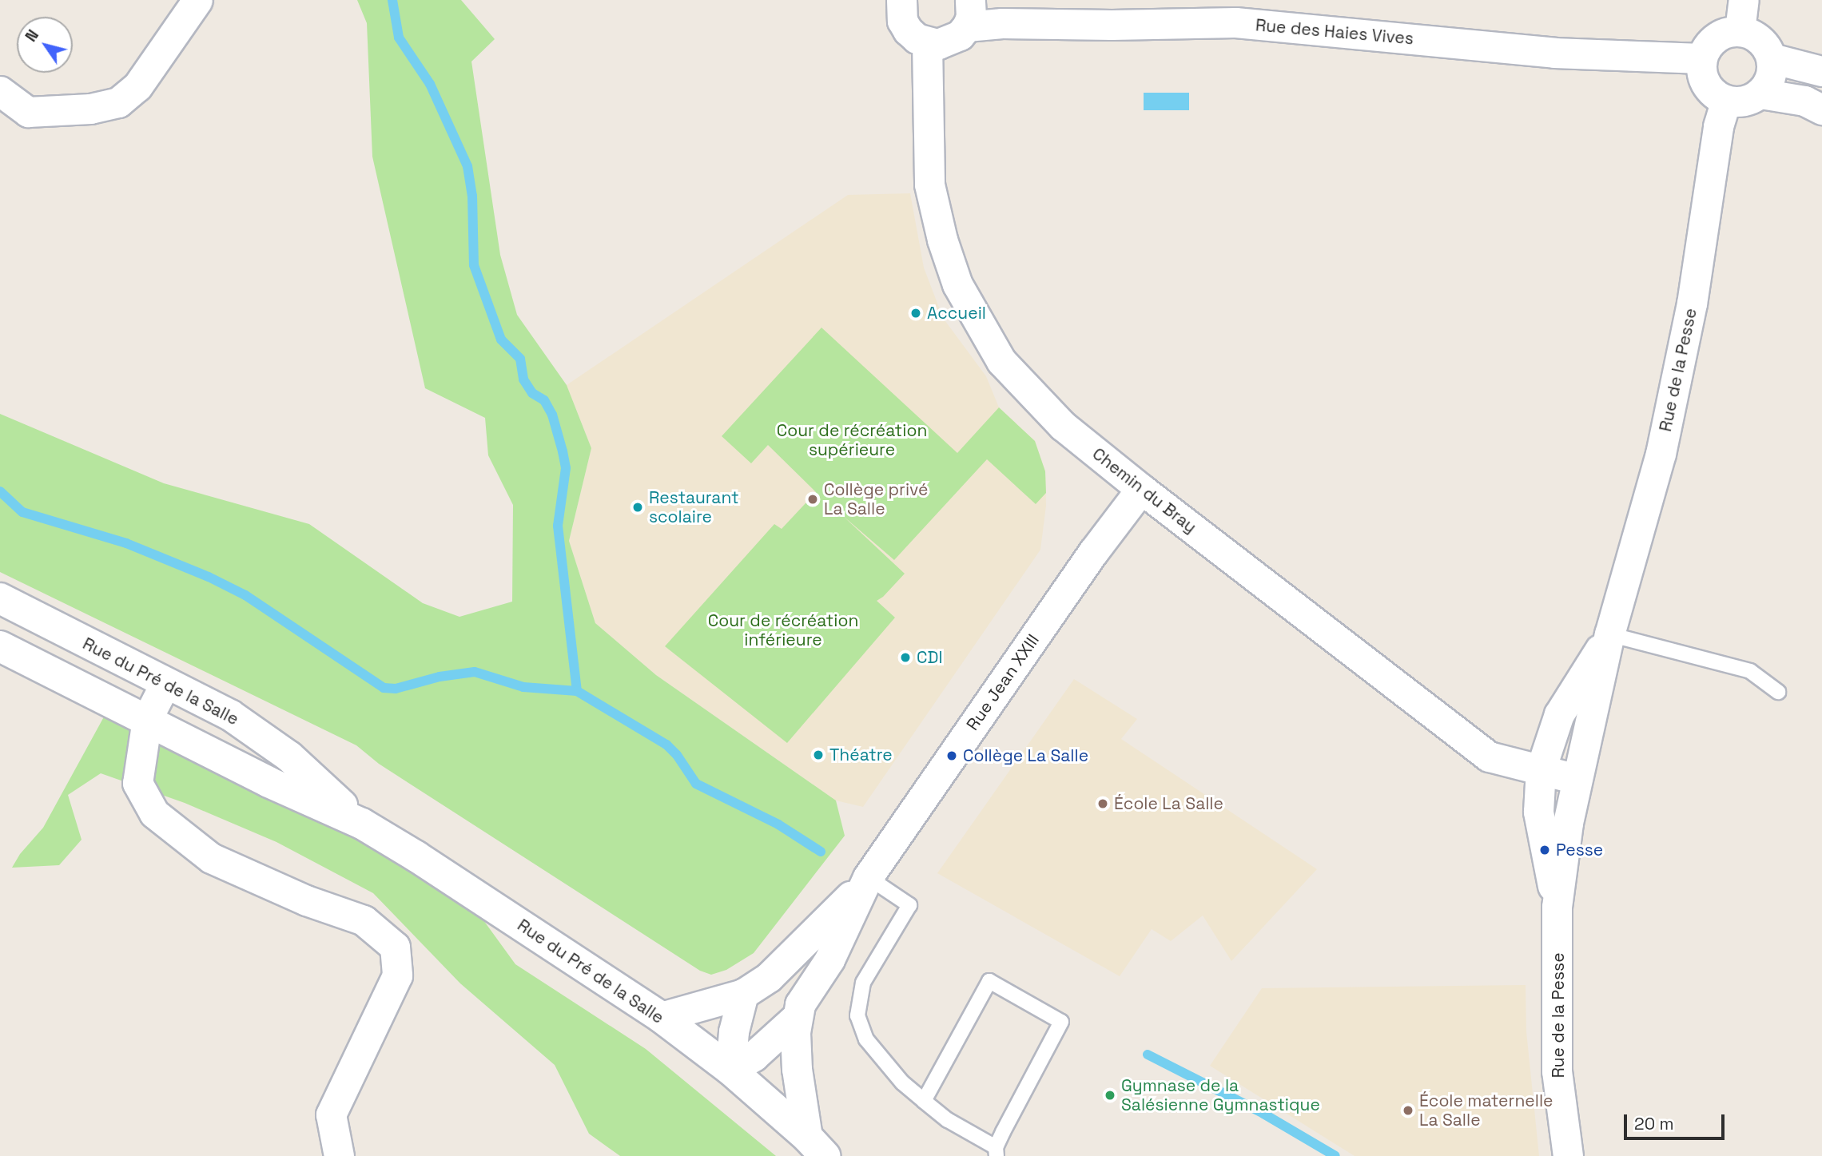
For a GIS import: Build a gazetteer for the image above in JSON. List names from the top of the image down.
{
  "streets": {
    "main road": ["Rue du Pré de la Salle"],
    "street": [
      "Rue des Haies Vives",
      "Rue de la Pesse",
      "Chemin du Bray",
      "Rue Jean XXIII"
    ]
  },
  "crossings": [
    ["Rue des Haies Vives", "Rue de la Pesse"],
    ["Rue de la Pesse", "Chemin du Bray"],
    ["Chemin du Bray", "Rue Jean XXIII"],
    ["Rue du Pré de la Salle", "Rue Jean XXIII"]
  ],
  "parks": ["Cour de récréation supérieure", "Cour de récréation inférieure"],
  "places": [
    "Accueil",
    "Collège privé La Salle",
    "Restaurant scolaire",
    "CDI",
    "Théatre",
    "Collège La Salle",
    "École La Salle",
    "Pesse",
    "Gymnase de la Salésienne Gymnastique",
    "École maternelle La Salle"
  ],
  "scale_bar": "20 m",
  "north": "top left"
}
